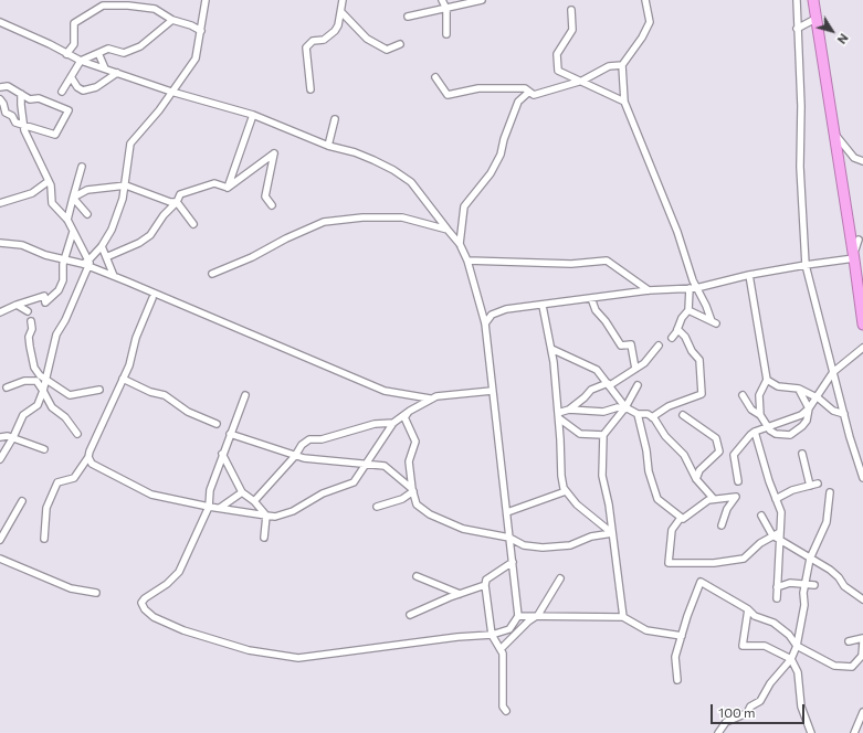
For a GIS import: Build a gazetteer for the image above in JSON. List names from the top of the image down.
{
  "scale_bar": "100 m",
  "north": "bottom right"
}
